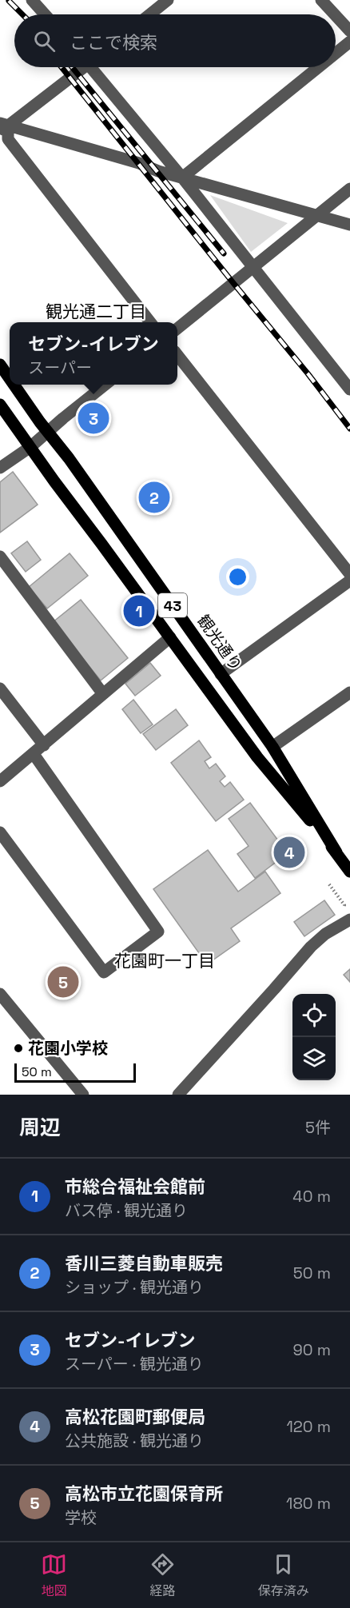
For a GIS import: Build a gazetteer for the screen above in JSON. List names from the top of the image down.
{
  "streets": {
    "main road": ["43", "観光通り"]
  },
  "districts": ["観光通二丁目", "花園町一丁目"],
  "places": ["花園小学校"],
  "scale_bar": "50 m",
  "page": {
    "search": "ここで検索",
    "popup": ["セブン-イレブン", "スーパー"],
    "pins": [
      "3",
      "2",
      "1",
      "4",
      "5"
    ],
    "scale": "50 m",
    "heading": ["周辺", "5件"],
    "list": [
      {
        "mark": "1",
        "name": "市総合福祉会館前",
        "note": "バス停 · 観光通り",
        "value": "40 m"
      },
      {
        "mark": "2",
        "name": "香川三菱自動車販売",
        "note": "ショップ · 観光通り",
        "value": "50 m"
      },
      {
        "mark": "3",
        "name": "セブン-イレブン",
        "note": "スーパー · 観光通り",
        "value": "90 m"
      },
      {
        "mark": "4",
        "name": "高松花園町郵便局",
        "note": "公共施設 · 観光通り",
        "value": "120 m"
      },
      {
        "mark": "5",
        "name": "高松市立花園保育所",
        "note": "学校",
        "value": "180 m"
      }
    ],
    "nav": ["地図", "経路", "保存済み"]
  }
}
